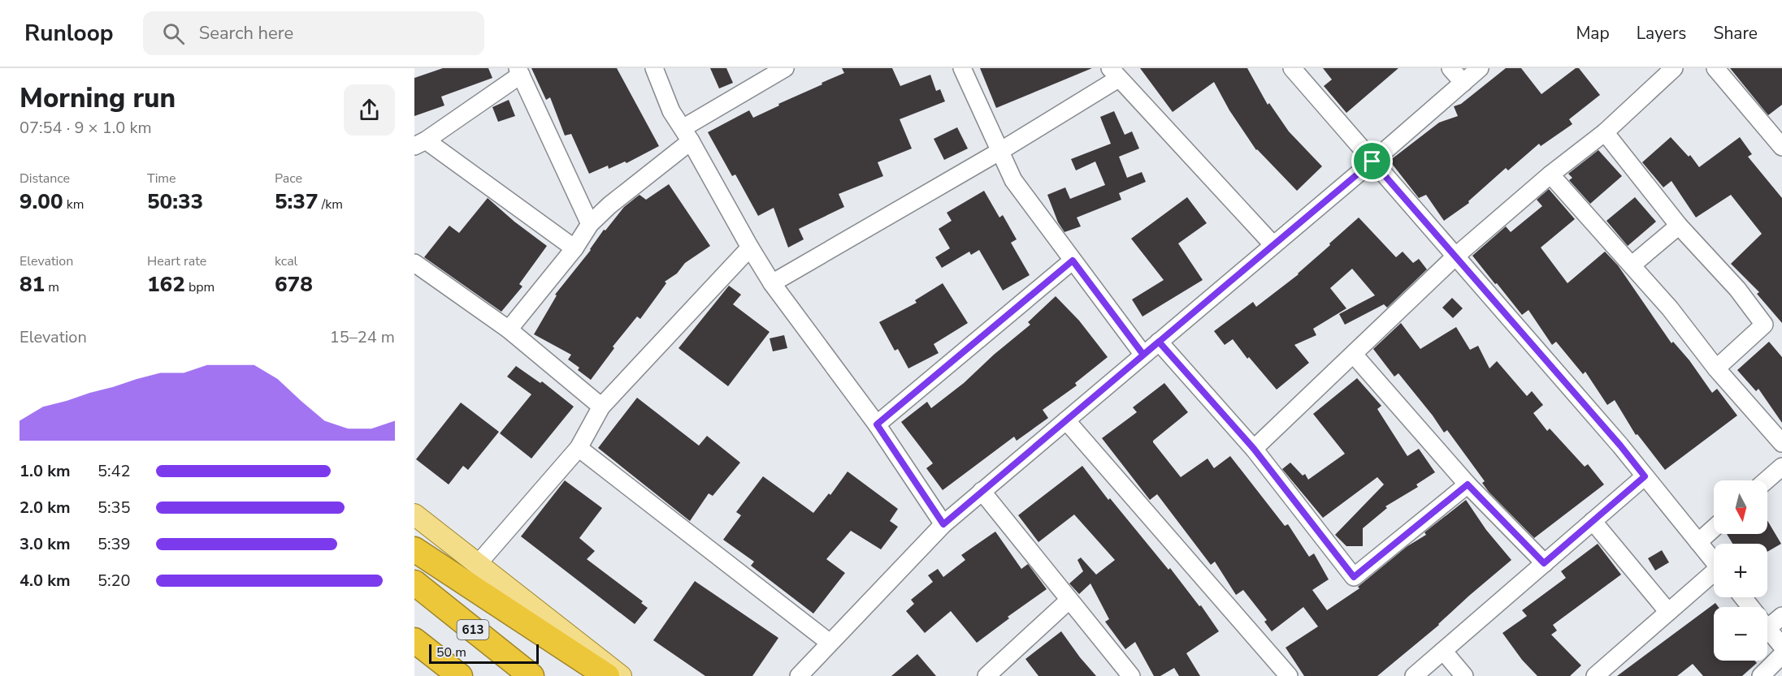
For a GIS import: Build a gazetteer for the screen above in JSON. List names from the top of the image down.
{
  "streets": {
    "highway": ["613"]
  },
  "scale_bar": "50 m",
  "north": "bottom",
  "page": {
    "header": "Runloop",
    "search": "Search here",
    "nav": ["Map", "Layers", "Share"],
    "heading": ["Morning run", "07:54 · 9 × 1.0 km"],
    "stats": [
      ["Distance", "9.00 km"],
      ["Time", "50:33"],
      ["Pace", "5:37 /km"],
      ["Elevation", "81 m"],
      ["Heart rate", "162 bpm"],
      ["kcal", "678"]
    ],
    "chart": ["Elevation", "15–24 m"],
    "list": [
      {
        "name": "1.0 km",
        "note": "5:42"
      },
      {
        "name": "2.0 km",
        "note": "5:35"
      },
      {
        "name": "3.0 km",
        "note": "5:39"
      },
      {
        "name": "4.0 km",
        "note": "5:20"
      }
    ],
    "map_buttons": ["+", "−"],
    "scale": "50 m"
  }
}
